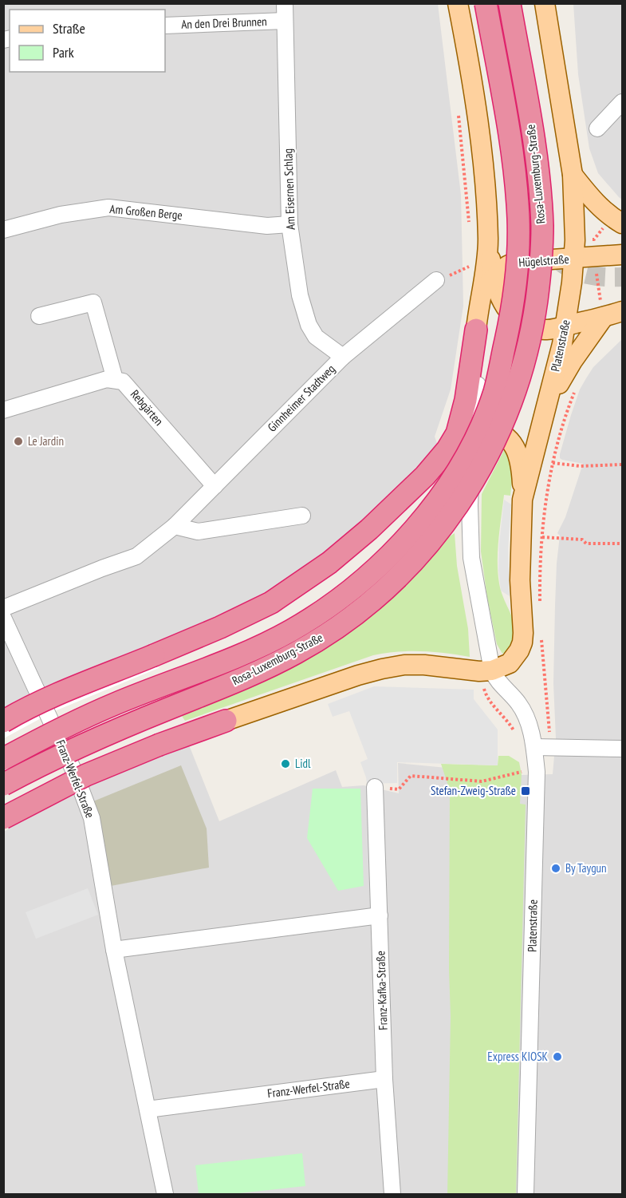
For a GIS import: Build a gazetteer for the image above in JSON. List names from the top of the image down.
{
  "streets": {
    "highway": ["Rosa-Luxemburg-Straße"],
    "main road": ["Hügelstraße", "Platenstraße"],
    "street": [
      "An den Drei Brunnen",
      "Am Eisernen Schlag",
      "Am Großen Berge",
      "Ginnheimer Stadtweg",
      "Rebgärten",
      "Franz-Werfel-Straße",
      "Franz-Kafka-Straße"
    ]
  },
  "crossings": [
    ["An den Drei Brunnen", "Am Eisernen Schlag"],
    ["Am Eisernen Schlag", "Am Großen Berge"],
    ["Am Eisernen Schlag", "Ginnheimer Stadtweg"],
    ["Hügelstraße", "Platenstraße"],
    ["Ginnheimer Stadtweg", "Rebgärten"],
    ["Franz-Werfel-Straße", "Franz-Kafka-Straße"]
  ],
  "places": {
    "other": [
      "Le Jardin",
      "Lidl",
      "By Taygun",
      "Express KIOSK"
    ],
    "transit": ["Stefan-Zweig-Straße"]
  },
  "legend": ["Straße", "Park"]
}
